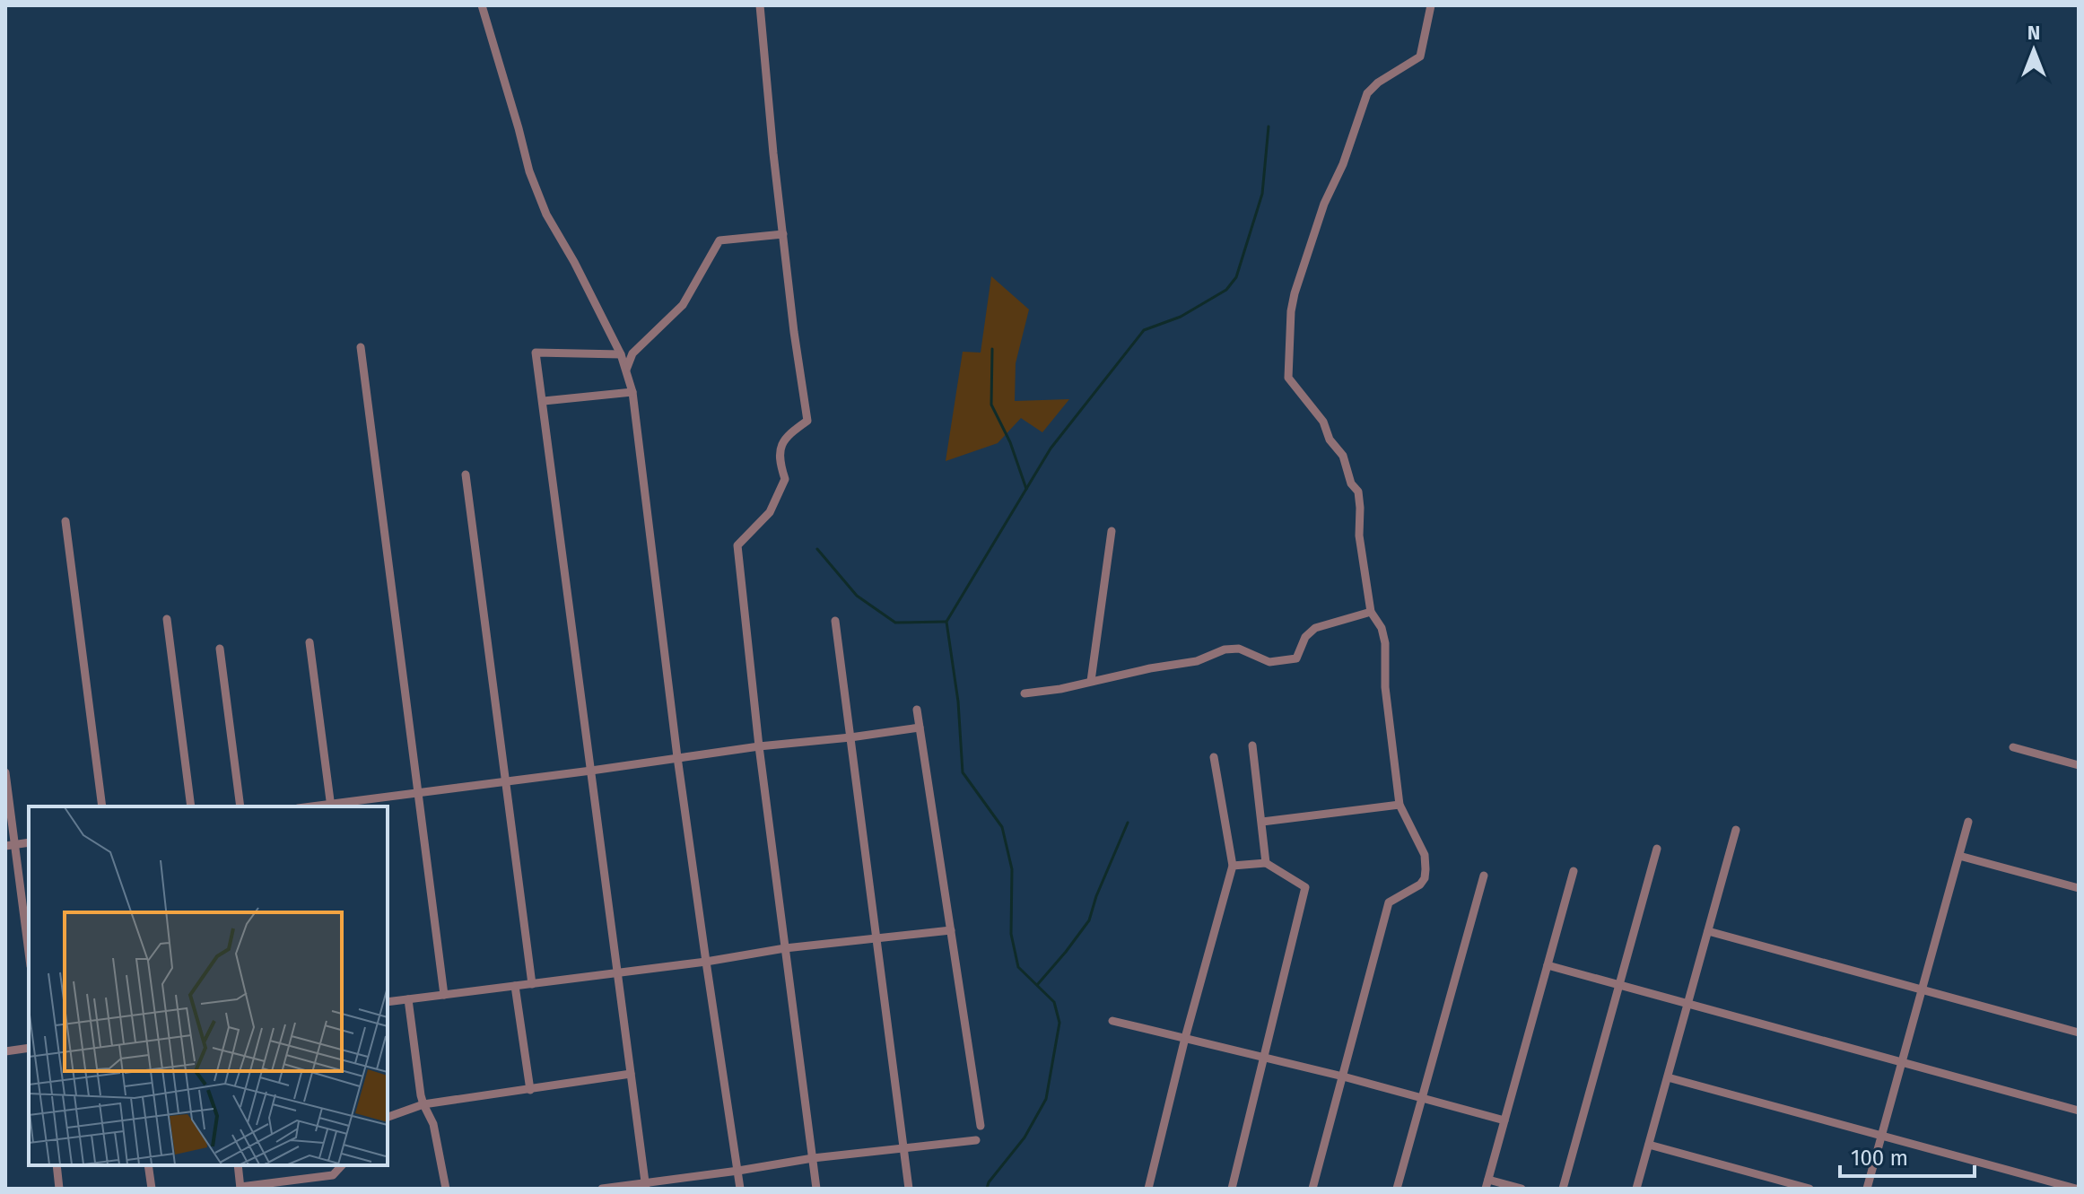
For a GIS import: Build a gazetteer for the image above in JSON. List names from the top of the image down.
{
  "scale_bar": "100 m",
  "north": "top"
}
